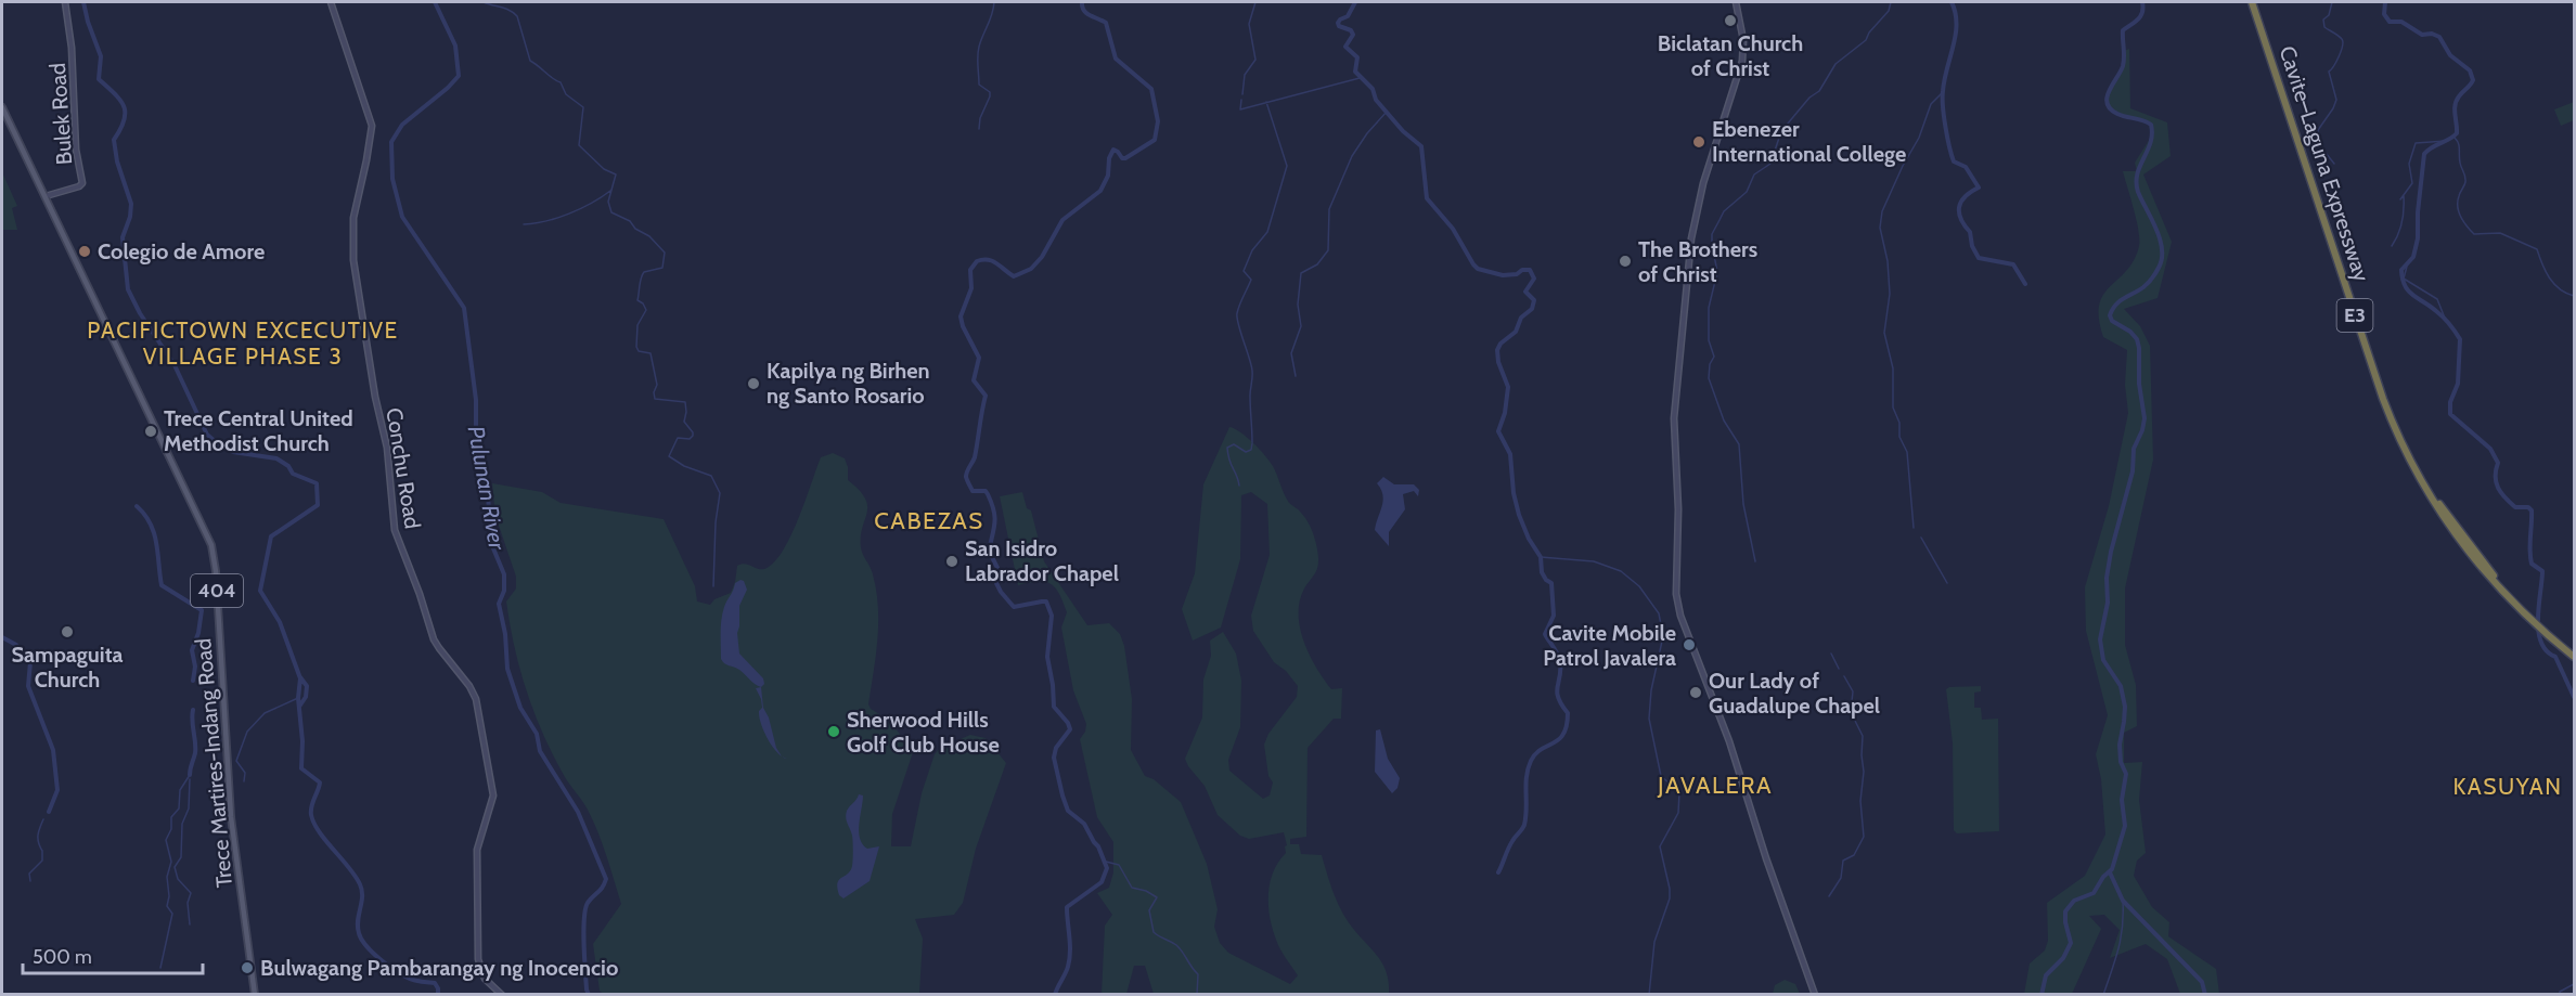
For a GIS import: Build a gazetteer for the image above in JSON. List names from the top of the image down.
{
  "streets": {
    "highway": ["Cavite–Laguna Expressway", "E3"],
    "main road": [
      "Bulek Road",
      "Conchu Road",
      "404",
      "Trece Martires-Indang Road"
    ]
  },
  "crossings": [
    ["Bulek Road", "Trece Martires-Indang Road"]
  ],
  "districts": [
    "PACIFICTOWN EXCECUTIVE VILLAGE PHASE 3",
    "CABEZAS",
    "JAVALERA",
    "KASUYAN"
  ],
  "water": ["Pulunan River"],
  "places": [
    "Biclatan Church of Christ",
    "Ebenezer International College",
    "Colegio de Amore",
    "The Brothers of Christ",
    "Kapilya ng Birhen ng Santo Rosario",
    "Trece Central United Methodist Church",
    "San Isidro Labrador Chapel",
    "Sampaguita Church",
    "Cavite Mobile Patrol Javalera",
    "Our Lady of Guadalupe Chapel",
    "Sherwood Hills Golf Club House",
    "Bulwagang Pambarangay ng Inocencio"
  ],
  "scale_bar": "500 m"
}
